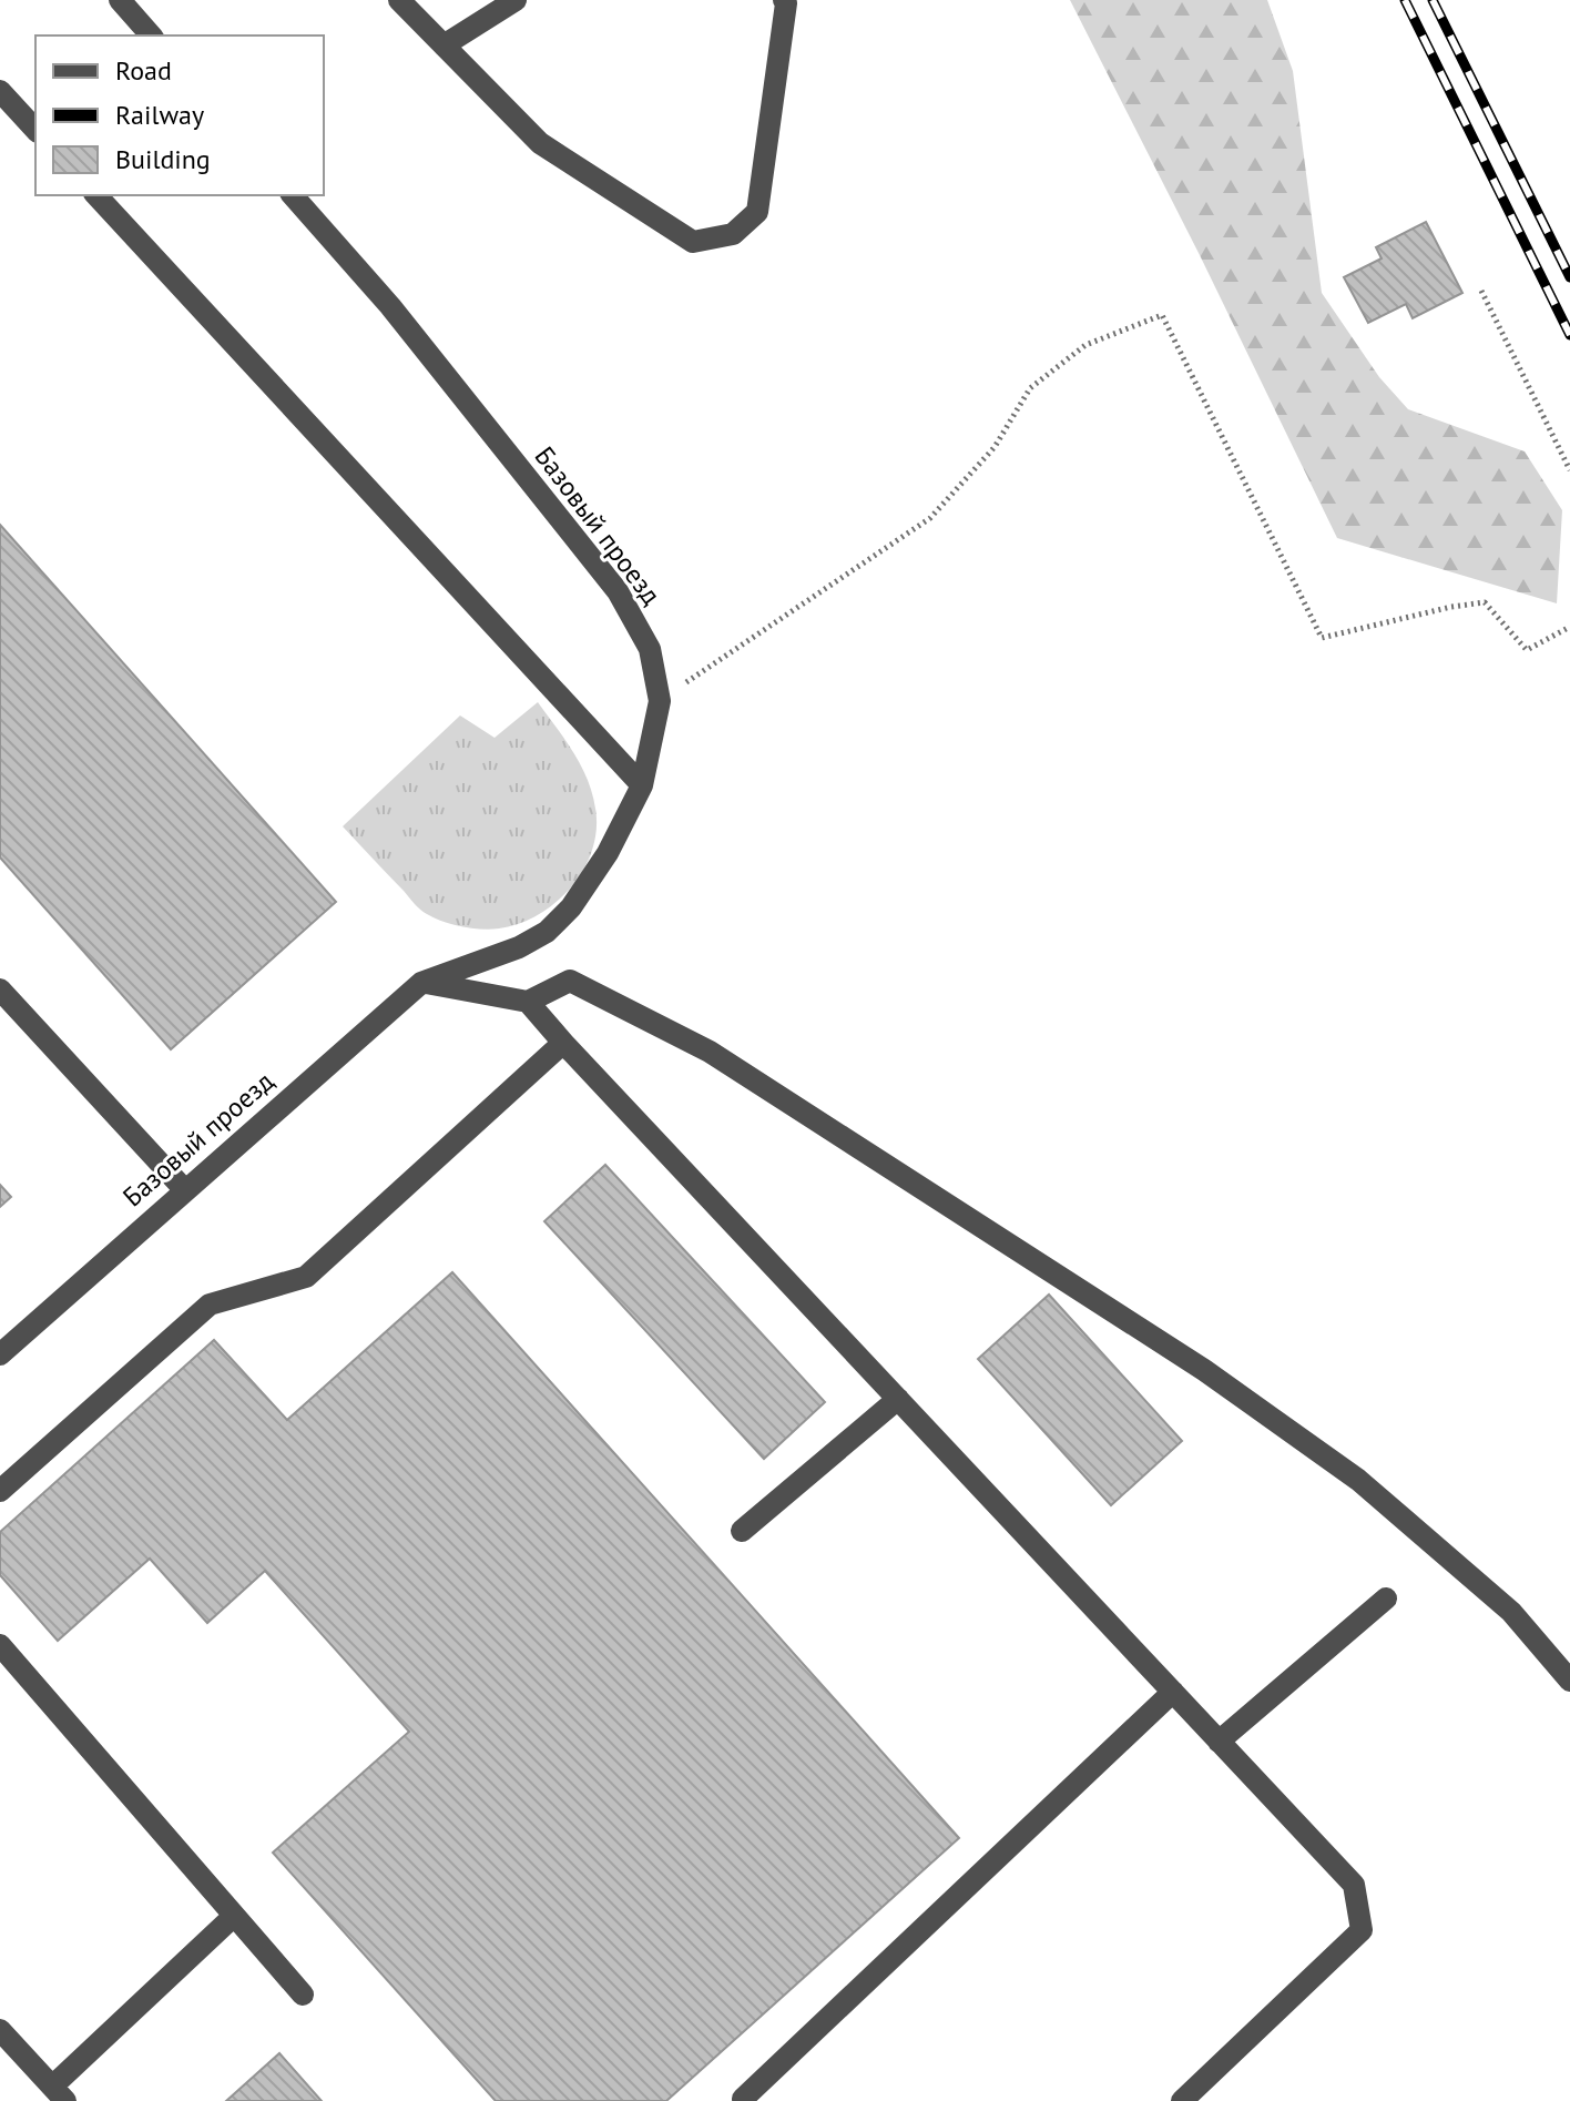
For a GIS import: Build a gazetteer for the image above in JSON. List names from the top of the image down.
{
  "streets": {
    "street": ["Базовый проезд"]
  },
  "legend": ["Road", "Railway", "Building"]
}
